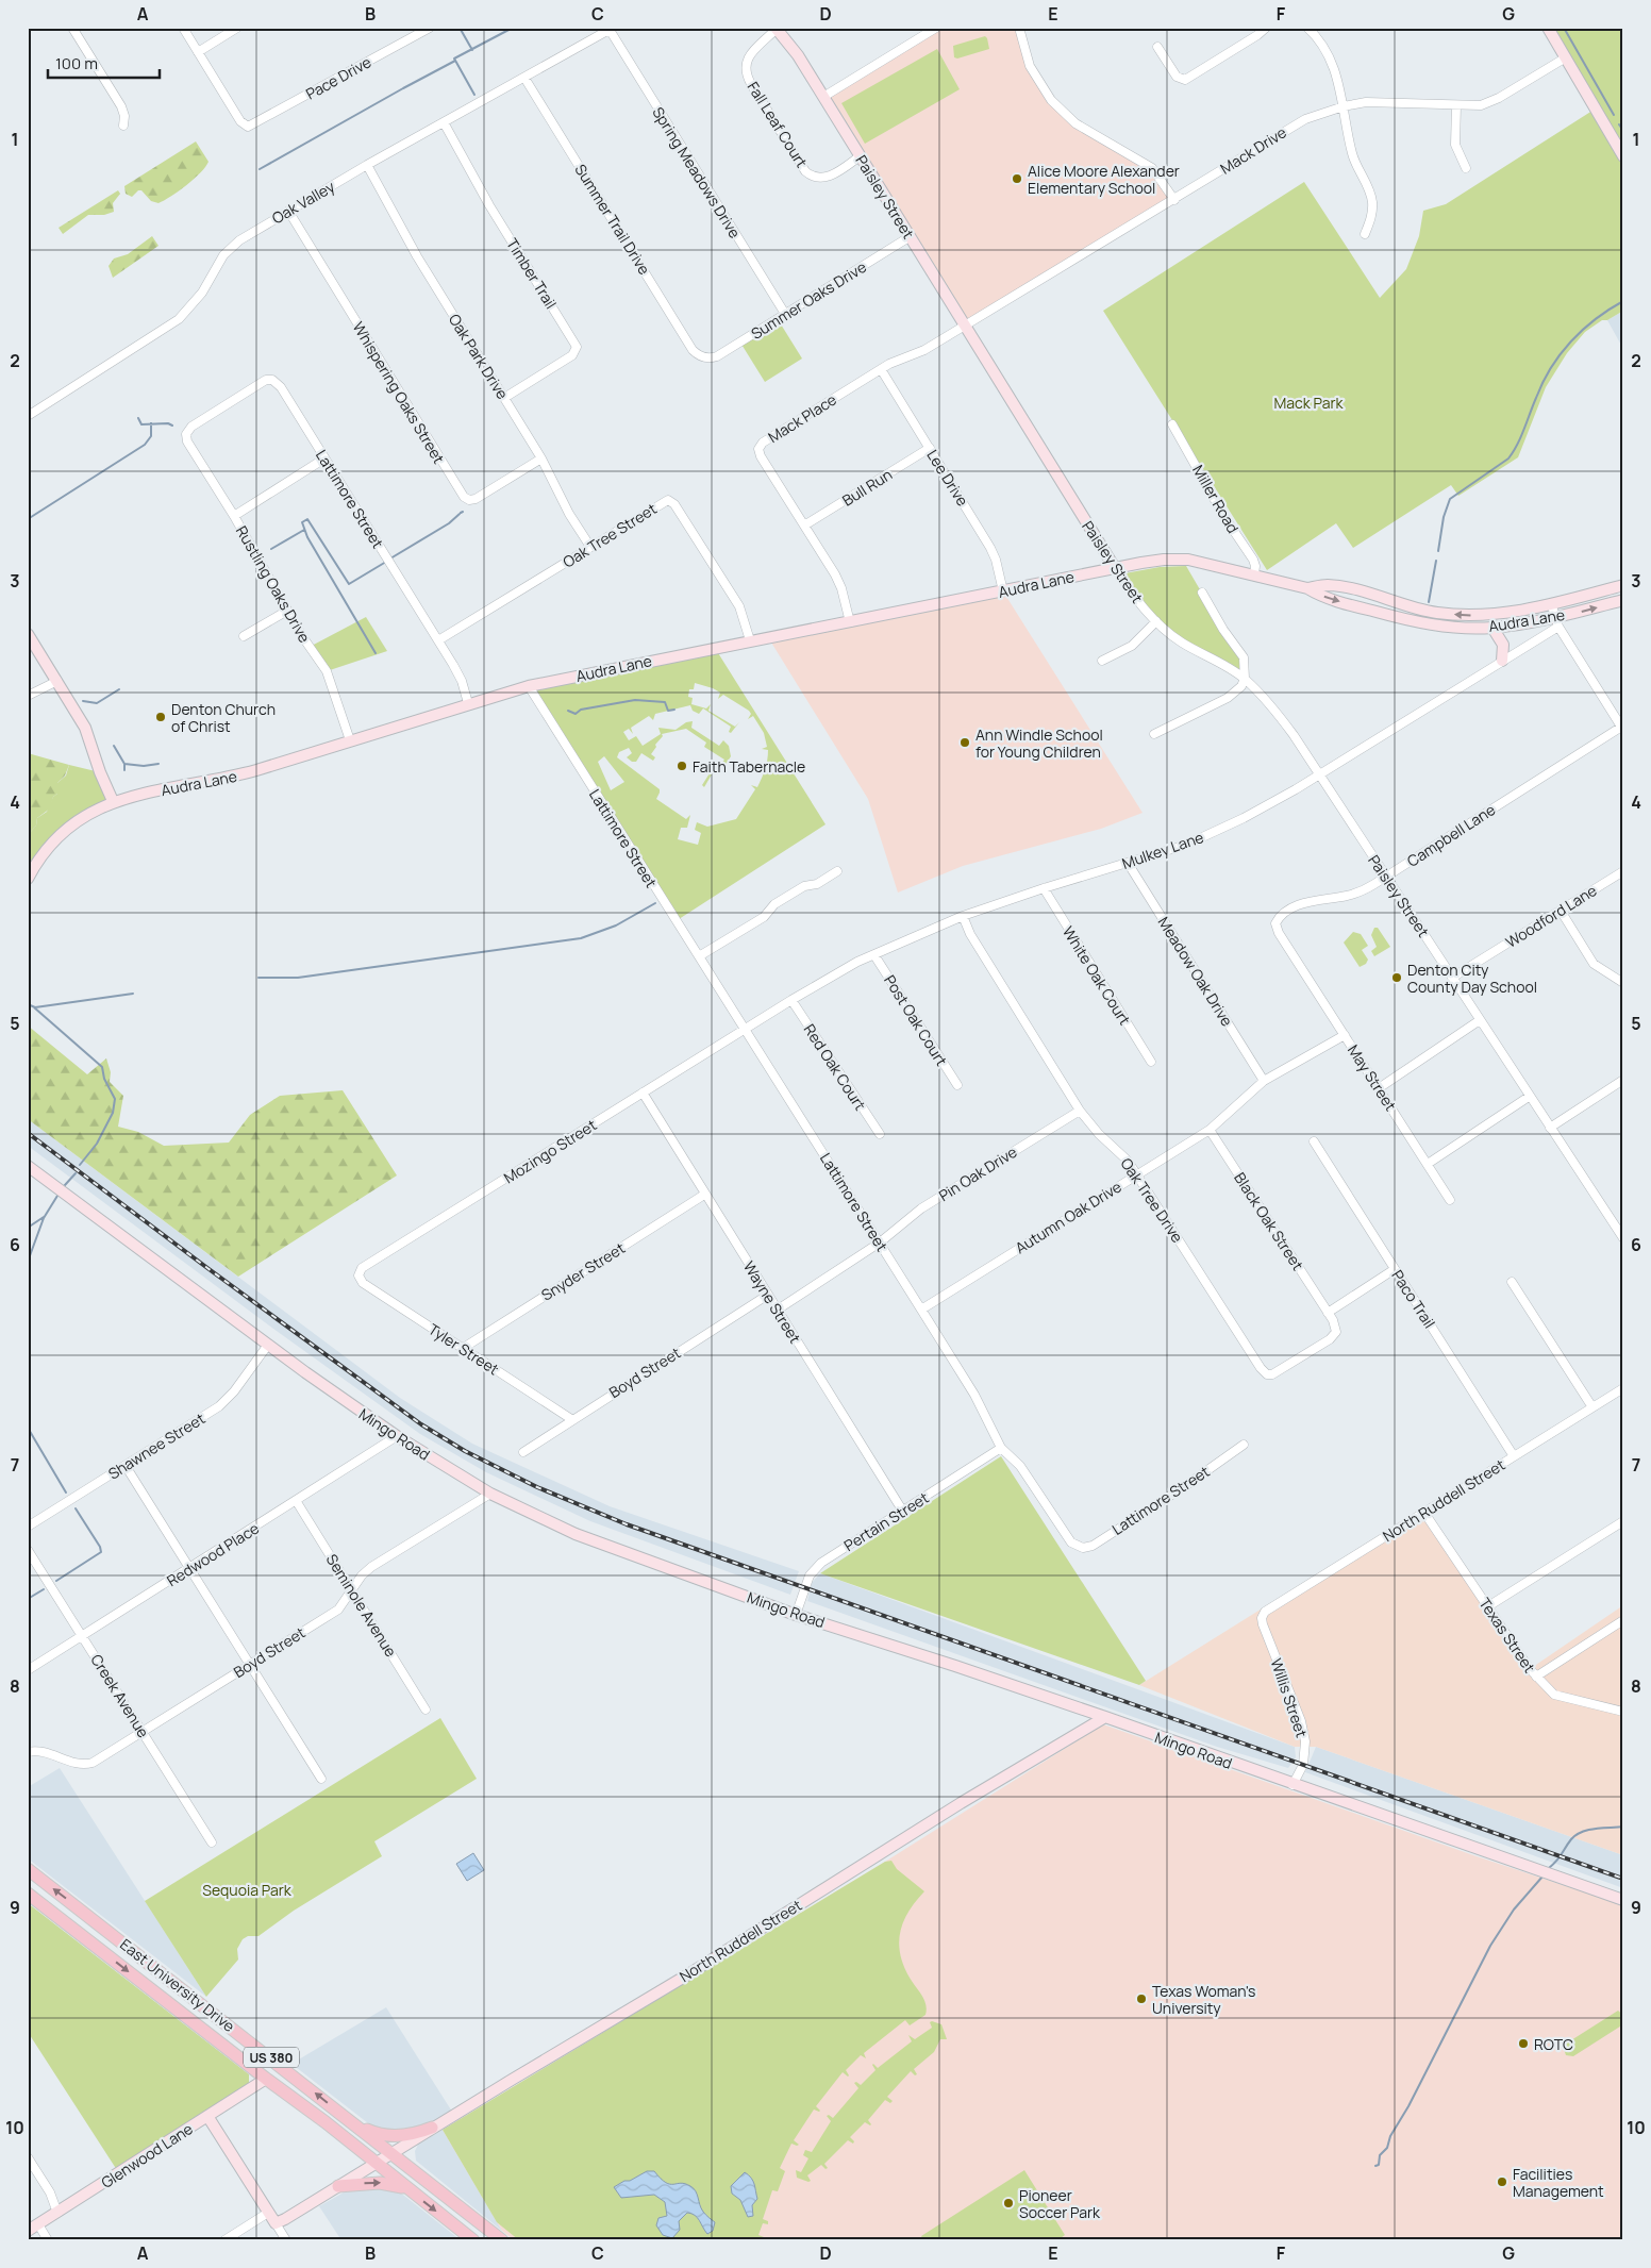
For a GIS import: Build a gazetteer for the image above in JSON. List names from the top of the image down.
{
  "streets": {
    "main road": ["East University Drive", "US 380"],
    "street": [
      "Pace Drive",
      "Fall Leaf Court",
      "Mack Drive",
      "Spring Meadows Drive",
      "Paisley Street",
      "Oak Valley",
      "Summer Trail Drive",
      "Timber Trail",
      "Summer Oaks Drive",
      "Oak Park Drive",
      "Whispering Oaks Street",
      "Mack Place",
      "Lee Drive",
      "Bull Run",
      "Lattimore Street",
      "Miller Road",
      "Oak Tree Street",
      "Rustling Oaks Drive",
      "Audra Lane",
      "Campbell Lane",
      "Mulkey Lane",
      "Woodford Lane",
      "Meadow Oak Drive",
      "White Oak Court",
      "Post Oak Court",
      "Red Oak Court",
      "May Street",
      "Mozingo Street",
      "Pin Oak Drive",
      "Oak Tree Drive",
      "Autumn Oak Drive",
      "Black Oak Street",
      "Snyder Street",
      "Paco Trail",
      "Wayne Street",
      "Tyler Street",
      "Boyd Street",
      "Mingo Road",
      "Shawnee Street",
      "North Ruddell Street",
      "Pertain Street",
      "Redwood Place",
      "Seminole Avenue",
      "Texas Street",
      "Creek Avenue",
      "Willis Street",
      "Glenwood Lane"
    ]
  },
  "crossings": [
    ["Fall Leaf Court", "Paisley Street"],
    ["Mack Drive", "Paisley Street"],
    ["Mack Drive", "Mack Place"],
    ["Spring Meadows Drive", "Oak Valley"],
    ["Spring Meadows Drive", "Summer Oaks Drive"],
    ["Paisley Street", "Summer Oaks Drive"],
    ["Paisley Street", "Mack Place"],
    ["Paisley Street", "Audra Lane"],
    ["Paisley Street", "Campbell Lane"],
    ["Paisley Street", "Mulkey Lane"],
    ["Paisley Street", "Woodford Lane"],
    ["Oak Valley", "Summer Trail Drive"],
    ["Oak Valley", "Timber Trail"],
    ["Oak Valley", "Oak Park Drive"],
    ["Oak Valley", "Whispering Oaks Street"],
    ["Summer Trail Drive", "Summer Oaks Drive"],
    ["Timber Trail", "Oak Park Drive"],
    ["Oak Park Drive", "Whispering Oaks Street"],
    ["Oak Park Drive", "Oak Tree Street"],
    ["Mack Place", "Lee Drive"],
    ["Mack Place", "Bull Run"],
    ["Mack Place", "Audra Lane"],
    ["Lee Drive", "Bull Run"],
    ["Lee Drive", "Audra Lane"],
    ["Lattimore Street", "Oak Tree Street"],
    ["Lattimore Street", "Rustling Oaks Drive"],
    ["Lattimore Street", "Audra Lane"],
    ["Lattimore Street", "Mulkey Lane"],
    ["Lattimore Street", "Mozingo Street"],
    ["Lattimore Street", "Pin Oak Drive"],
    ["Lattimore Street", "Autumn Oak Drive"],
    ["Lattimore Street", "Pertain Street"],
    ["Miller Road", "Audra Lane"],
    ["Oak Tree Street", "Audra Lane"],
    ["Rustling Oaks Drive", "Audra Lane"],
    ["Audra Lane", "Mulkey Lane"],
    ["Campbell Lane", "May Street"],
    ["Mulkey Lane", "Meadow Oak Drive"],
    ["Mulkey Lane", "White Oak Court"],
    ["Mulkey Lane", "Post Oak Court"],
    ["Mulkey Lane", "Red Oak Court"],
    ["Mulkey Lane", "Mozingo Street"],
    ["Mulkey Lane", "Oak Tree Drive"],
    ["Meadow Oak Drive", "Autumn Oak Drive"],
    ["May Street", "Autumn Oak Drive"],
    ["Mozingo Street", "Wayne Street"],
    ["Mozingo Street", "Tyler Street"],
    ["Pin Oak Drive", "Oak Tree Drive"],
    ["Oak Tree Drive", "Autumn Oak Drive"],
    ["Oak Tree Drive", "Black Oak Street"],
    ["Autumn Oak Drive", "Black Oak Street"],
    ["Snyder Street", "Wayne Street"],
    ["Snyder Street", "Tyler Street"],
    ["Paco Trail", "North Ruddell Street"],
    ["Wayne Street", "Boyd Street"],
    ["Wayne Street", "Pertain Street"],
    ["Tyler Street", "Boyd Street"],
    ["Boyd Street", "Mingo Road"],
    ["Boyd Street", "Seminole Avenue"],
    ["Boyd Street", "Creek Avenue"],
    ["Mingo Road", "Shawnee Street"],
    ["Mingo Road", "North Ruddell Street"],
    ["Mingo Road", "Pertain Street"],
    ["Mingo Road", "Redwood Place"],
    ["Mingo Road", "Willis Street"],
    ["North Ruddell Street", "Texas Street"],
    ["North Ruddell Street", "Willis Street"],
    ["North Ruddell Street", "East University Drive"],
    ["Redwood Place", "Seminole Avenue"],
    ["Redwood Place", "Creek Avenue"],
    ["East University Drive", "Glenwood Lane"]
  ],
  "parks": ["Mack Park", "Sequoia Park"],
  "places": [
    "Alice Moore Alexander Elementary School",
    "Denton Church of Christ",
    "Ann Windle School for Young Children",
    "Faith Tabernacle",
    "Denton City County Day School",
    "Texas Woman's University",
    "ROTC",
    "Facilities Management",
    "Pioneer Soccer Park"
  ],
  "scale_bar": "100 m",
  "grid": {
    "columns": [
      "A",
      "B",
      "C",
      "D",
      "E",
      "F",
      "G"
    ],
    "rows": [
      "1",
      "2",
      "3",
      "4",
      "5",
      "6",
      "7",
      "8",
      "9",
      "10"
    ]
  }
}
